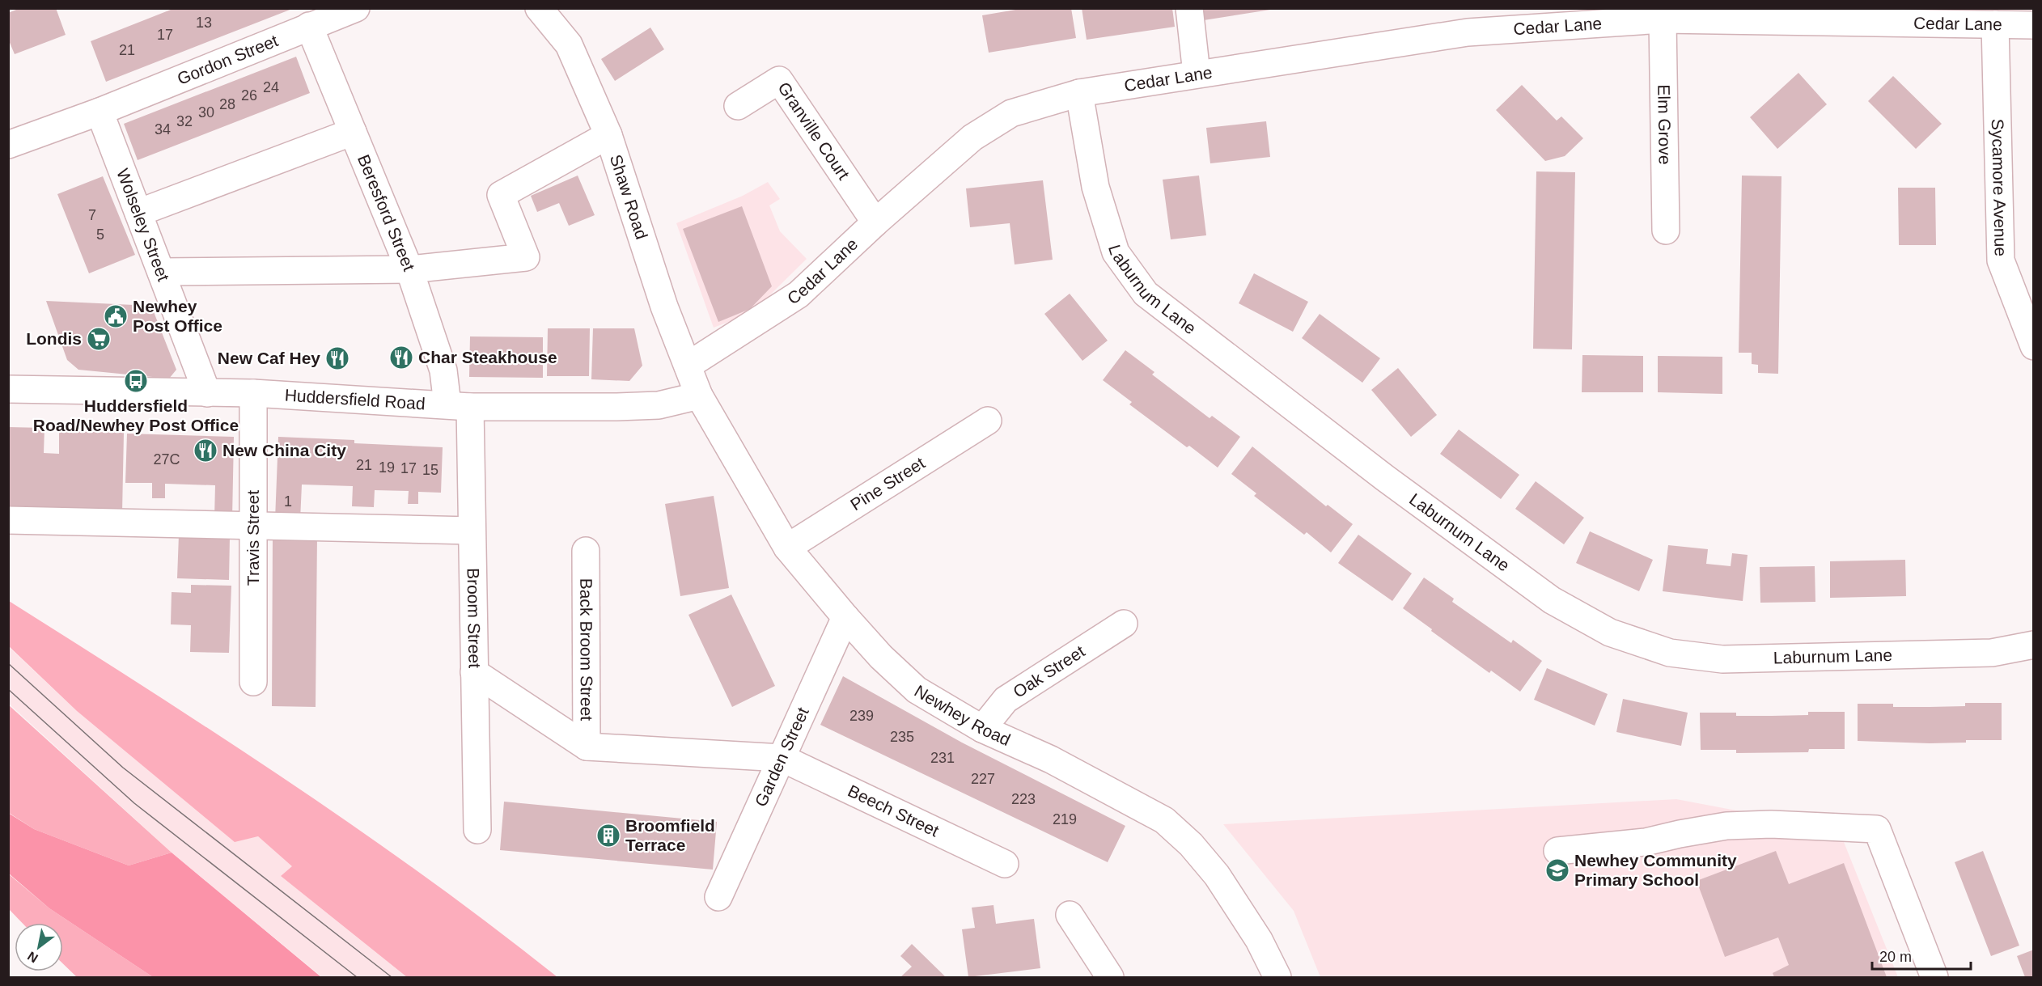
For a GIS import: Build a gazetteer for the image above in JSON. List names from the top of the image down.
{
  "streets": {
    "street": [
      "Cedar Lane",
      "Gordon Street",
      "Elm Grove",
      "Granville Court",
      "Sycamore Avenue",
      "Shaw Road",
      "Beresford Street",
      "Wolseley Street",
      "Laburnum Lane",
      "Huddersfield Road",
      "Pine Street",
      "Travis Street",
      "Broom Street",
      "Back Broom Street",
      "Oak Street",
      "Newhey Road",
      "Garden Street",
      "Beech Street"
    ]
  },
  "crossings": [
    ["Cedar Lane", "Elm Grove"],
    ["Cedar Lane", "Granville Court"],
    ["Cedar Lane", "Sycamore Avenue"],
    ["Cedar Lane", "Shaw Road"],
    ["Cedar Lane", "Laburnum Lane"],
    ["Gordon Street", "Beresford Street"],
    ["Gordon Street", "Wolseley Street"],
    ["Shaw Road", "Huddersfield Road"],
    ["Shaw Road", "Newhey Road"],
    ["Beresford Street", "Huddersfield Road"],
    ["Beresford Street", "Broom Street"],
    ["Wolseley Street", "Huddersfield Road"],
    ["Huddersfield Road", "Travis Street"],
    ["Huddersfield Road", "Broom Street"],
    ["Huddersfield Road", "Newhey Road"],
    ["Pine Street", "Newhey Road"],
    ["Oak Street", "Newhey Road"],
    ["Newhey Road", "Garden Street"],
    ["Garden Street", "Beech Street"]
  ],
  "places": {
    "public building": ["Newhey Post Office"],
    "supermarket": ["Londis"],
    "restaurant": ["Char Steakhouse", "New Caf Hey", "New China City"],
    "bus stop": ["Huddersfield Road/Newhey Post Office"],
    "building": ["Broomfield Terrace"],
    "school or university": ["Newhey Community Primary School"]
  },
  "house_numbers": [
    "13",
    "17",
    "21",
    "24",
    "26",
    "28",
    "30",
    "32",
    "34",
    "7",
    "5",
    "27C",
    "21",
    "19",
    "17",
    "15",
    "1",
    "239",
    "235",
    "231",
    "227",
    "223",
    "219"
  ],
  "scale_bar": "20 m",
  "north": "bottom left"
}
